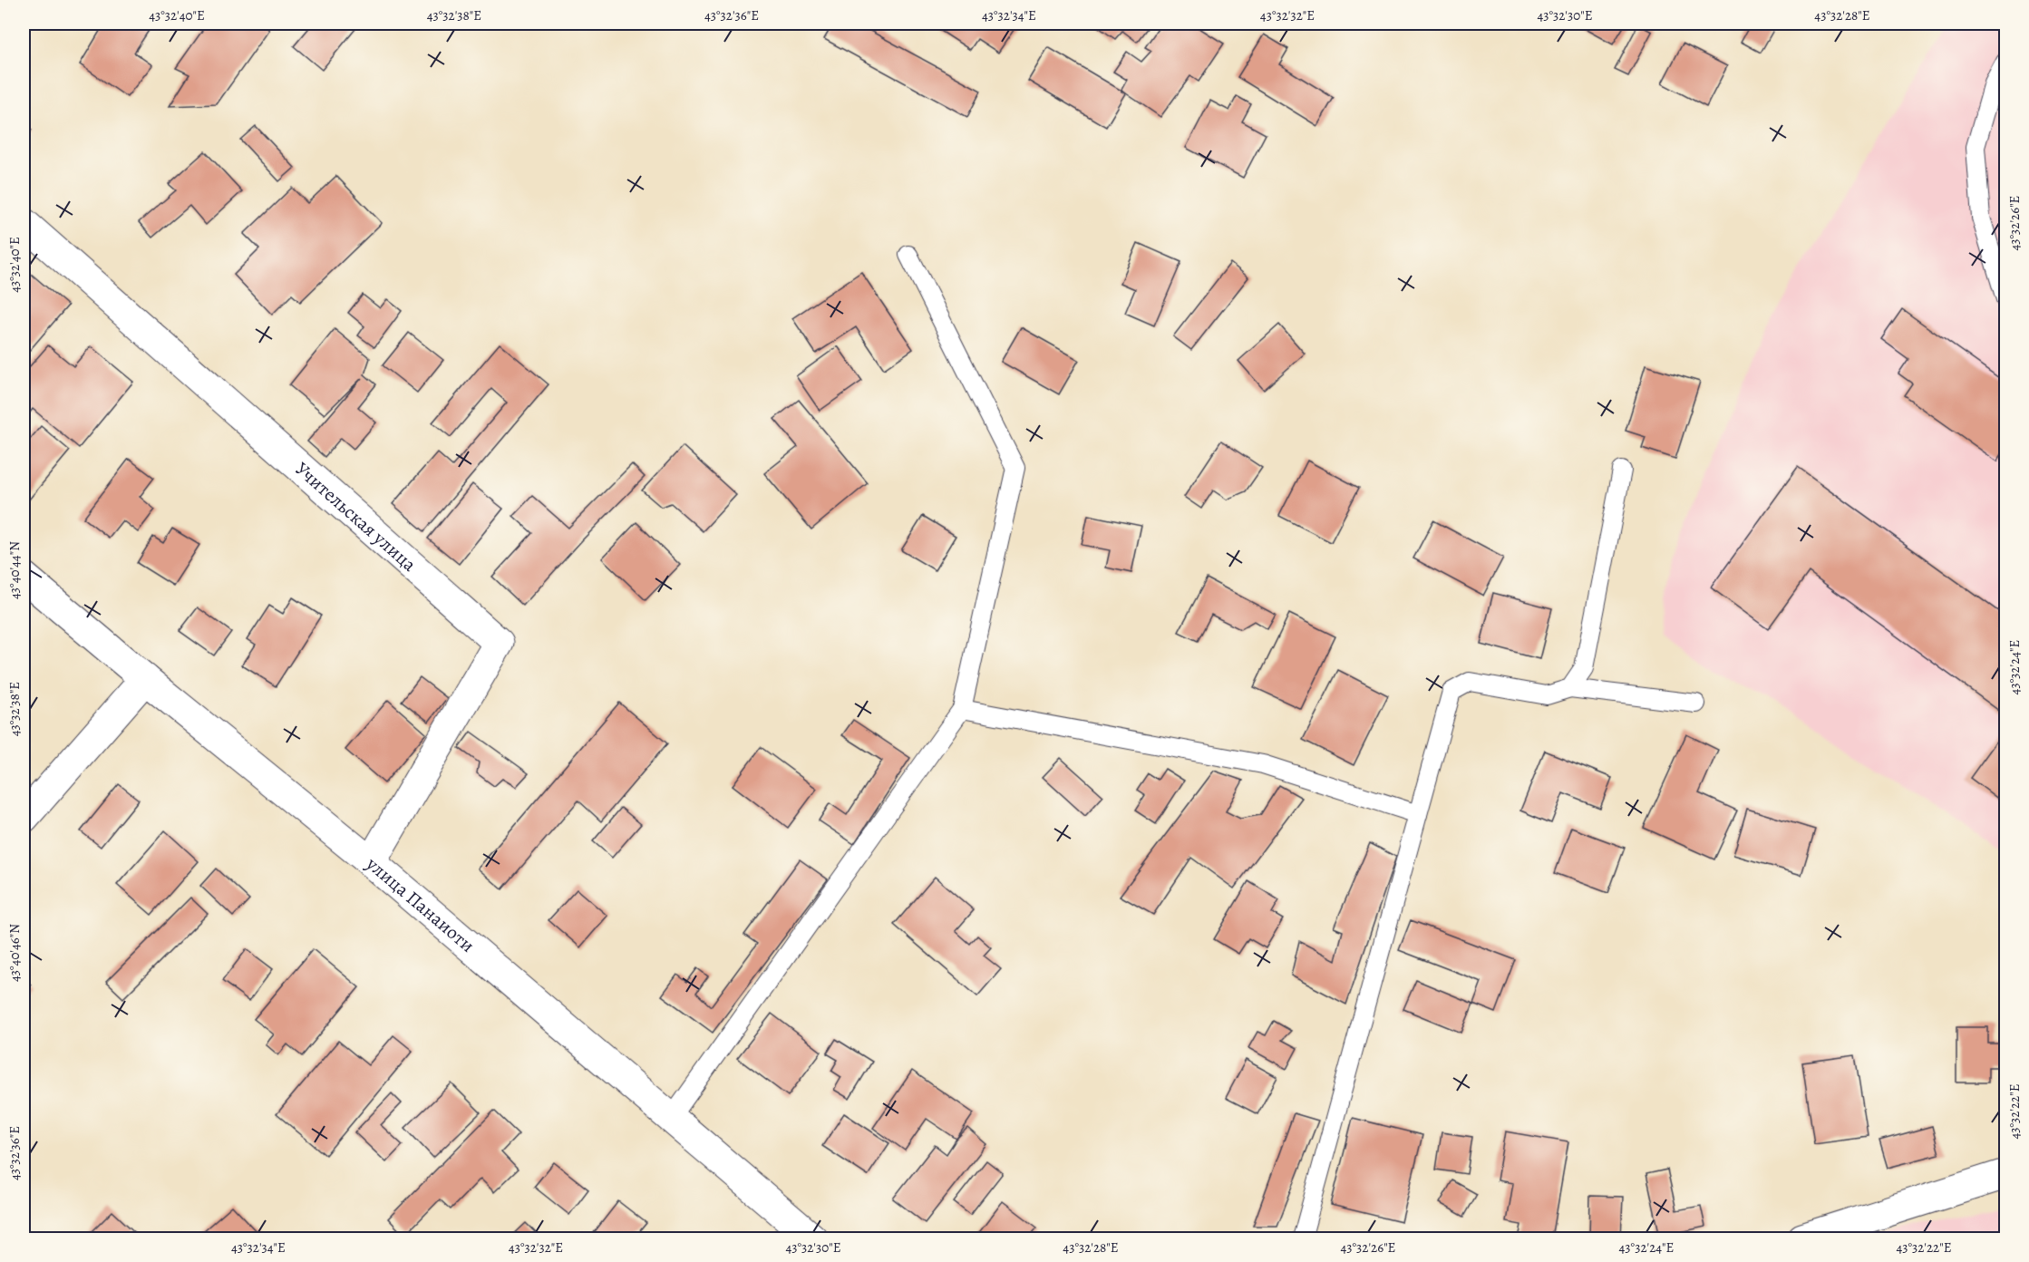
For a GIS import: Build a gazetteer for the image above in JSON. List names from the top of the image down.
{
  "streets": {
    "street": ["Учительская улица", "улица Панаиоти"]
  },
  "crossings": [
    ["Учительская улица", "улица Панаиоти"]
  ],
  "coordinates": [
    "43°32'40\"E",
    "43°32'38\"E",
    "43°32'36\"E",
    "43°32'34\"E",
    "43°32'32\"E",
    "43°32'30\"E",
    "43°32'28\"E",
    "43°32'26\"E",
    "43°40'44\"N",
    "43°32'24\"E",
    "43°40'46\"N",
    "43°32'22\"E"
  ]
}
